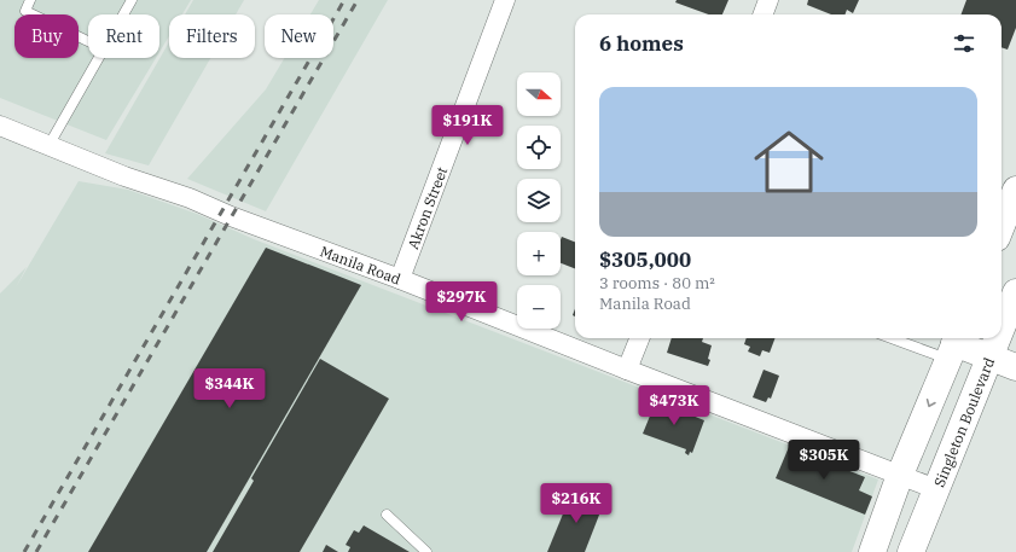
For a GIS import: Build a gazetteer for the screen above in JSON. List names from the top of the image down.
{
  "streets": {
    "main road": ["Singleton Boulevard"],
    "street": ["Akron Street", "Manila Road"]
  },
  "crossings": [
    ["Akron Street", "Manila Road"],
    ["Manila Road", "Singleton Boulevard"]
  ],
  "north": "right",
  "page": {
    "chip": [
      "Buy",
      "Rent",
      "Filters",
      "New"
    ],
    "heading": "6 homes",
    "map_buttons": ["+", "−"],
    "list": [
      {
        "name": "$305,000",
        "note": "3 rooms · 80 m² · Manila Road"
      }
    ],
    "price": [
      "$191K",
      "$297K",
      "$344K",
      "$473K",
      "$305K",
      "$216K"
    ]
  }
}
